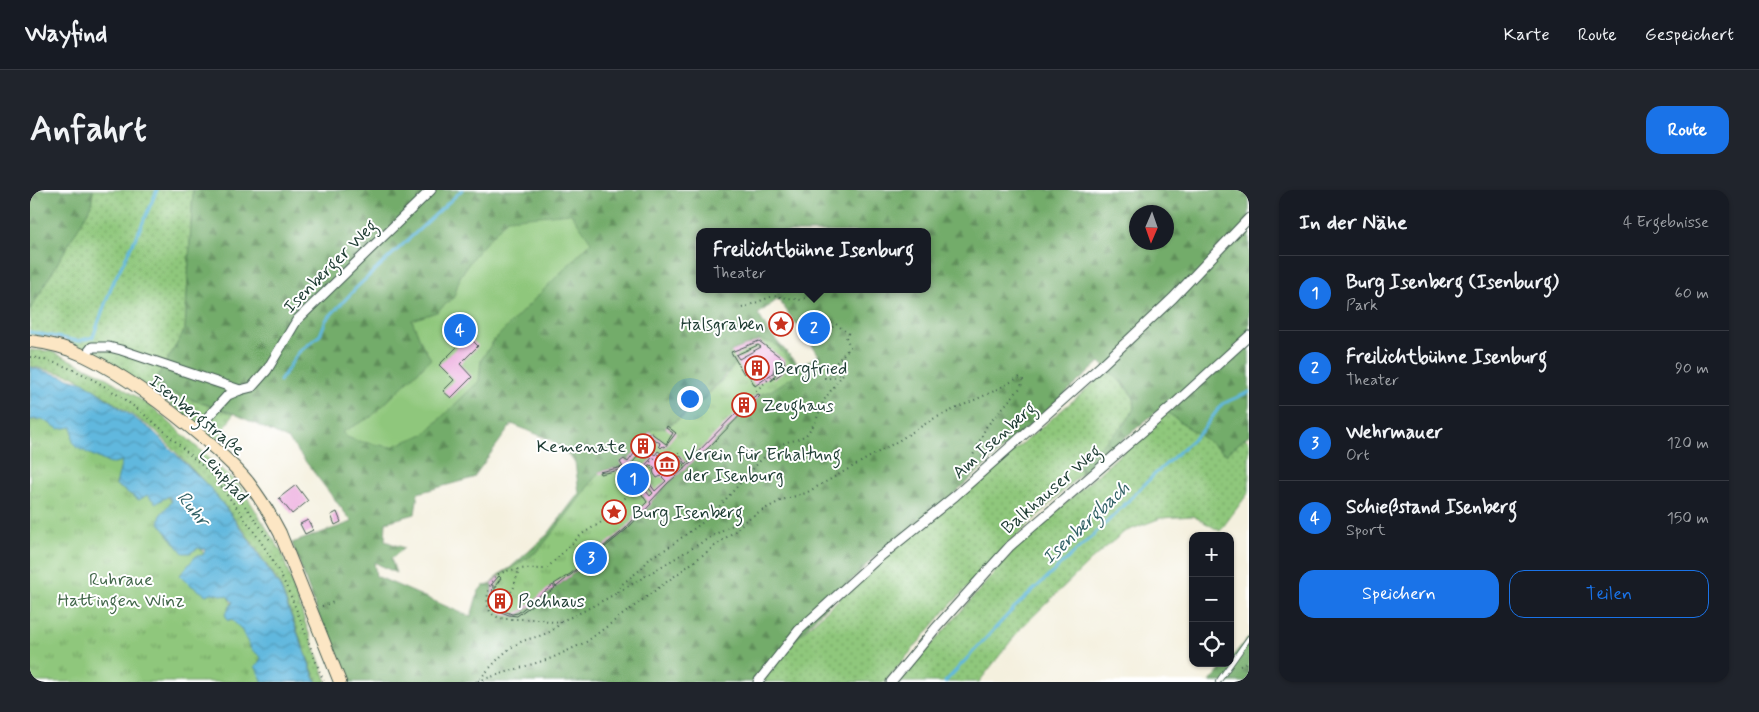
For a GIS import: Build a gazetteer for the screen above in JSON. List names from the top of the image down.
{
  "streets": {
    "main road": ["Isenbergstraße"],
    "street": ["Isenberger Weg", "Am Isenberg", "Balkhauser Weg"],
    "path": ["Leinpfad"]
  },
  "crossings": [
    ["Isenberger Weg", "Isenbergstraße"]
  ],
  "water": ["Ruhr", "Isenbergbach"],
  "parks": ["Ruhraue Hattingen Winz"],
  "places": {
    "place": ["Halsgraben", "Burg Isenberg"],
    "building": [
      "Bergfried",
      "Zeughaus",
      "Kemenate",
      "Pochhaus"
    ],
    "museum": ["Verein für Erhaltung der Isenburg"]
  },
  "north": "bottom",
  "page": {
    "header": "Wayfind",
    "nav": ["Karte", "Route", "Gespeichert"],
    "buttons": [
      "Route",
      ["Speichern", "Teilen"]
    ],
    "title": "Anfahrt",
    "heading": ["In der Nähe", "4 Ergebnisse"],
    "popup": ["Freilichtbühne Isenburg", "Theater"],
    "list": [
      {
        "mark": "1",
        "name": "Burg Isenberg (Isenburg)",
        "note": "Park",
        "value": "60 m"
      },
      {
        "mark": "2",
        "name": "Freilichtbühne Isenburg",
        "note": "Theater",
        "value": "90 m"
      },
      {
        "mark": "3",
        "name": "Wehrmauer",
        "note": "Ort",
        "value": "120 m"
      },
      {
        "mark": "4",
        "name": "Schießstand Isenberg",
        "note": "Sport",
        "value": "150 m"
      }
    ],
    "pins": [
      "2",
      "4",
      "1",
      "3"
    ],
    "map_buttons": ["+", "−"]
  }
}
